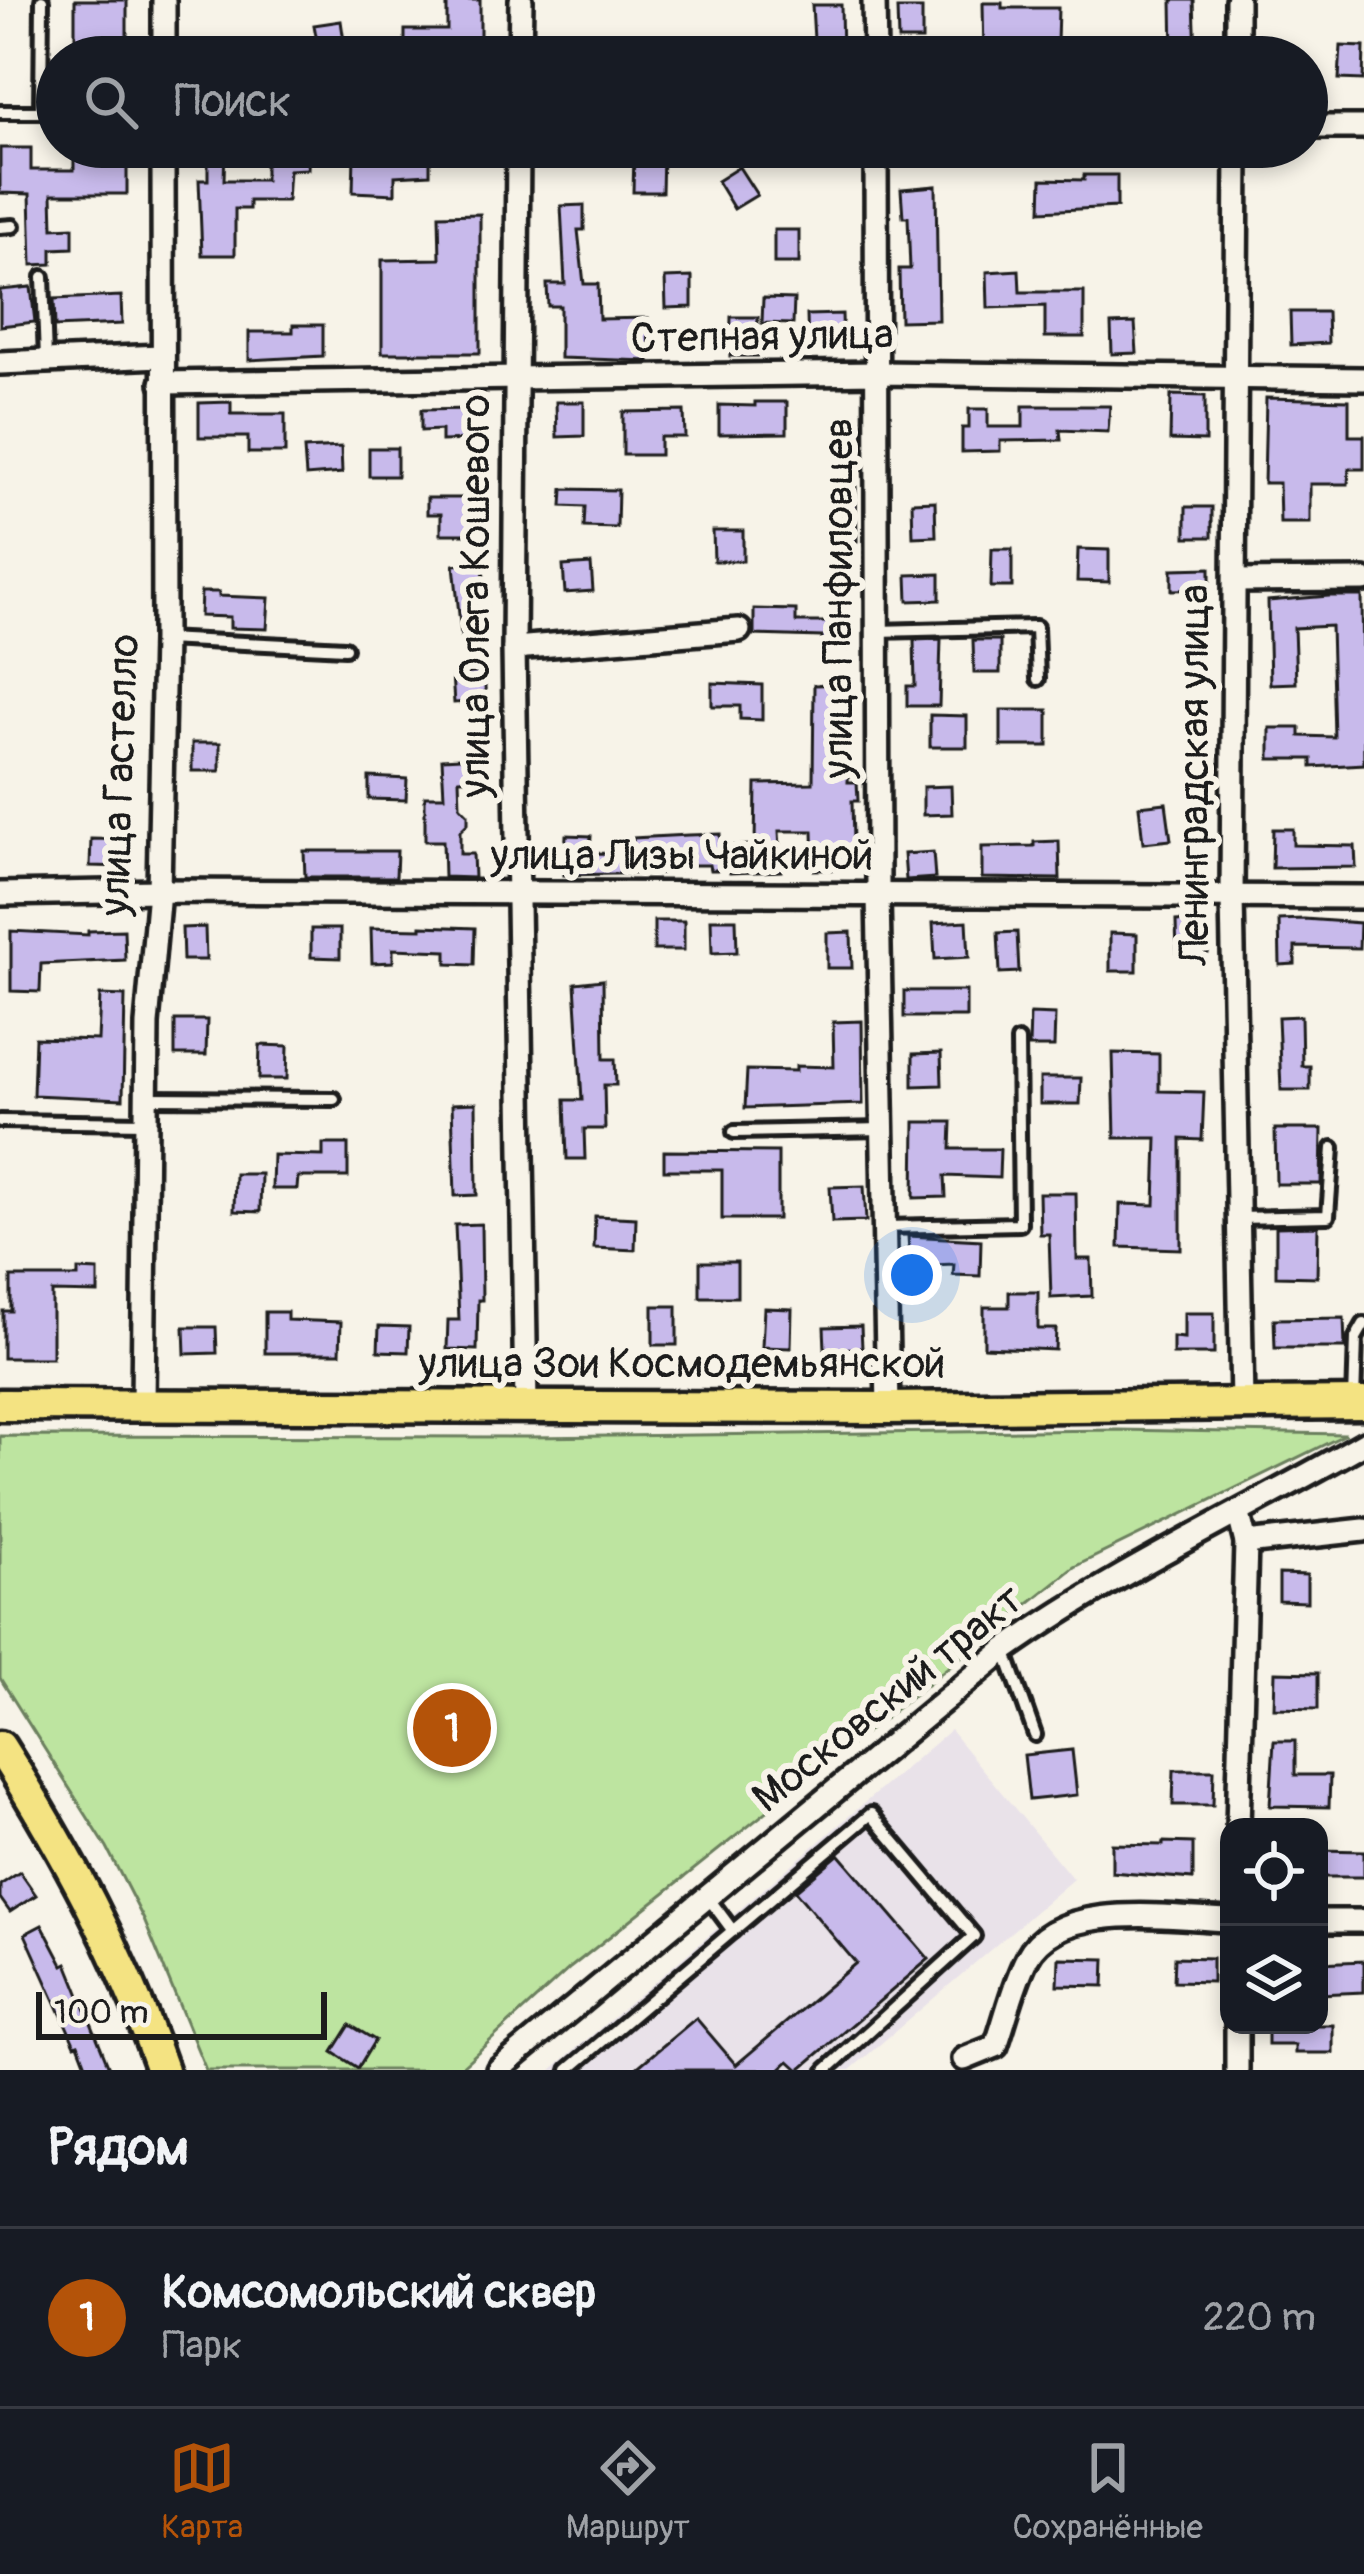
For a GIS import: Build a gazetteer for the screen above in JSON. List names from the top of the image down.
{
  "streets": {
    "main road": ["улица Зои Космодемьянской"],
    "street": [
      "Степная улица",
      "улица Олега Кошевого",
      "улица Панфиловцев",
      "улица Гастелло",
      "Ленинградская улица",
      "улица Лизы Чайкиной",
      "Московский тракт"
    ]
  },
  "crossings": [
    ["Степная улица", "улица Олега Кошевого"],
    ["Степная улица", "улица Панфиловцев"],
    ["Степная улица", "улица Гастелло"],
    ["Степная улица", "Ленинградская улица"],
    ["улица Олега Кошевого", "улица Лизы Чайкиной"],
    ["улица Олега Кошевого", "улица Зои Космодемьянской"],
    ["улица Панфиловцев", "улица Лизы Чайкиной"],
    ["улица Панфиловцев", "улица Зои Космодемьянской"],
    ["улица Гастелло", "улица Лизы Чайкиной"],
    ["улица Гастелло", "улица Зои Космодемьянской"],
    ["Ленинградская улица", "улица Лизы Чайкиной"],
    ["Ленинградская улица", "улица Зои Космодемьянской"]
  ],
  "scale_bar": "100 m",
  "page": {
    "search": "Поиск",
    "pins": "1",
    "scale": "100 m",
    "heading": "Рядом",
    "list": [
      {
        "mark": "1",
        "name": "Комсомольский сквер",
        "note": "Парк",
        "value": "220 m"
      }
    ],
    "nav": ["Карта", "Маршрут", "Сохранённые"]
  }
}
